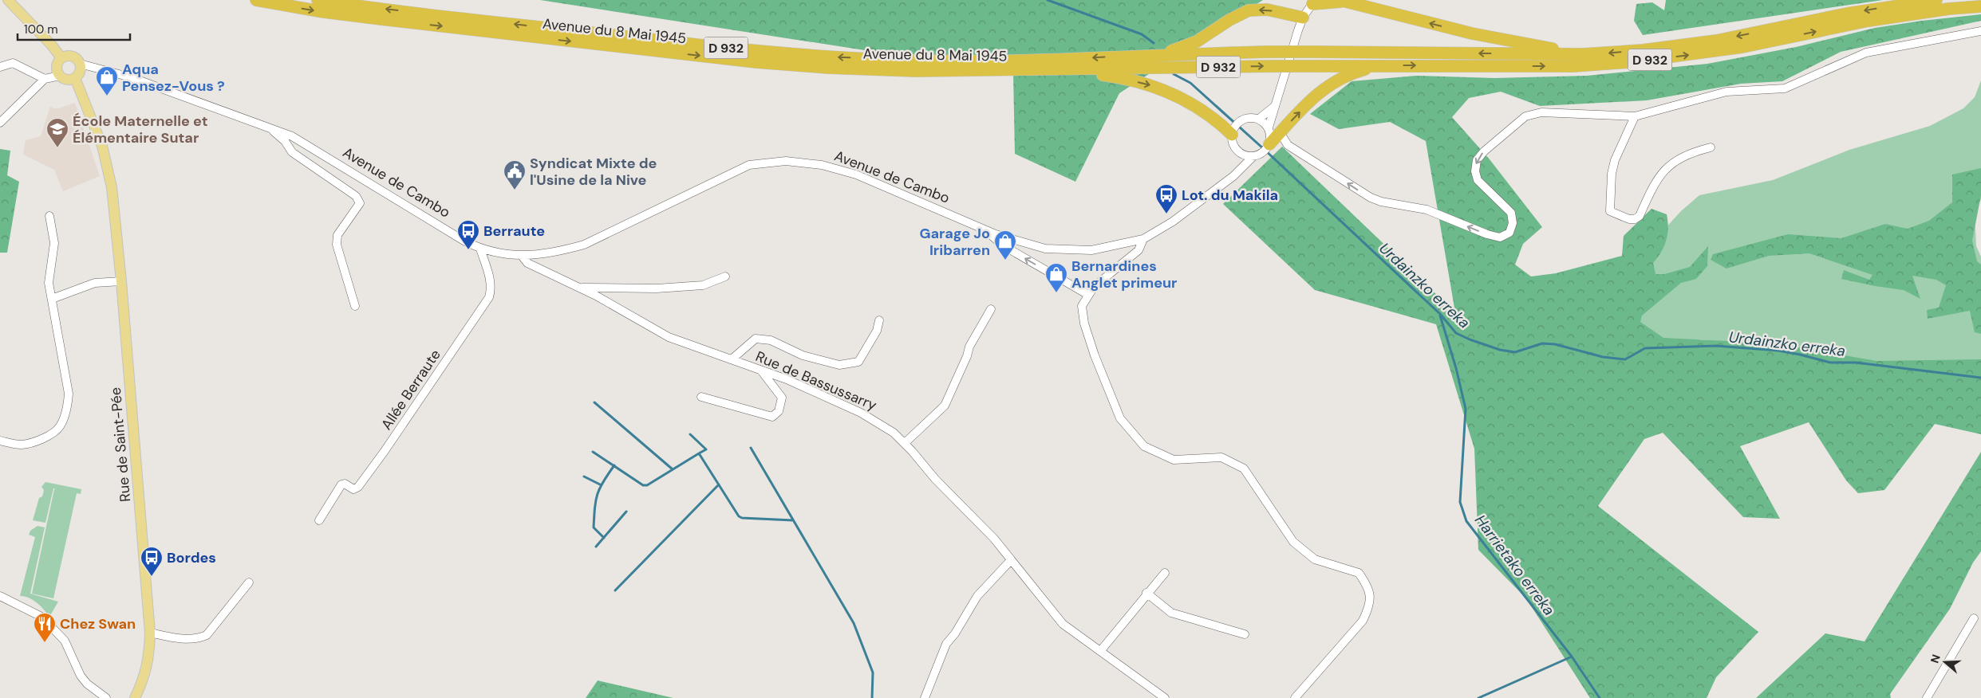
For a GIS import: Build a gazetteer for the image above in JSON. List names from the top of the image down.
{
  "streets": {
    "highway": ["Avenue du 8 Mai 1945", "D 932"],
    "main road": ["Rue de Saint-Pée"],
    "street": ["Avenue de Cambo", "Rue de Bassussarry", "Allée Berraute"]
  },
  "crossings": [
    ["Avenue du 8 Mai 1945", "D 932"],
    ["Avenue de Cambo", "Rue de Bassussarry"],
    ["Avenue de Cambo", "Allée Berraute"],
    ["Avenue de Cambo", "Rue de Saint-Pée"]
  ],
  "water": ["Urdainzko erreka", "Harrietako erreka"],
  "places": {
    "shop": ["Aqua Pensez-Vous ?", "Garage Jo Iribarren", "Bernardines Anglet primeur"],
    "school or university": ["École Maternelle et Élémentaire Sutar"],
    "public building": ["Syndicat Mixte de l'Usine de la Nive"],
    "bus stop": ["Lot. du Makila", "Berraute", "Bordes"],
    "restaurant": ["Chez Swan"]
  },
  "scale_bar": "100 m",
  "north": "left"
}
